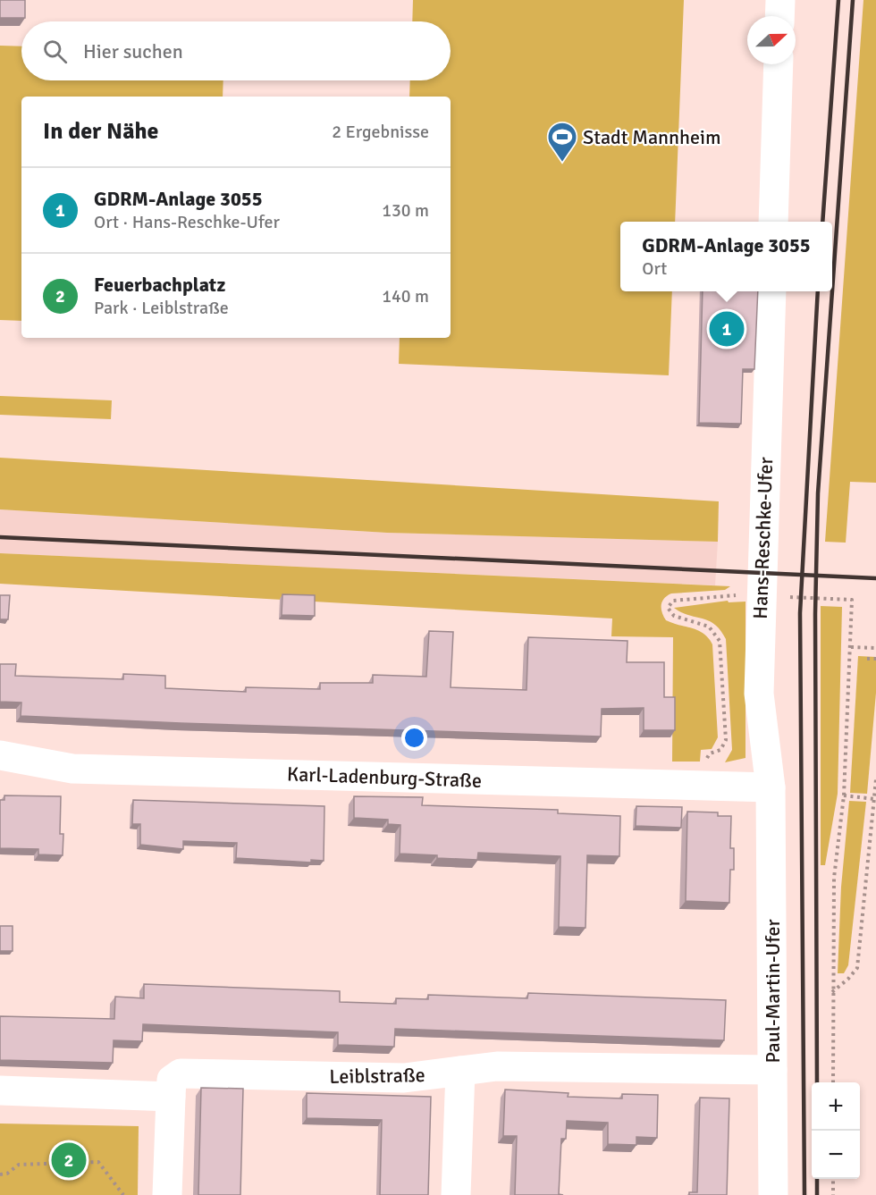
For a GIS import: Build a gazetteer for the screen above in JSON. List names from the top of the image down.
{
  "streets": {
    "street": [
      "Hans-Reschke-Ufer",
      "Karl-Ladenburg-Straße",
      "Paul-Martin-Ufer",
      "Leiblstraße"
    ]
  },
  "crossings": [
    ["Hans-Reschke-Ufer", "Karl-Ladenburg-Straße"],
    ["Hans-Reschke-Ufer", "Paul-Martin-Ufer"],
    ["Karl-Ladenburg-Straße", "Paul-Martin-Ufer"],
    ["Paul-Martin-Ufer", "Leiblstraße"]
  ],
  "places": {
    "sports": ["Stadt Mannheim"]
  },
  "north": "right",
  "page": {
    "search": "Hier suchen",
    "heading": ["In der Nähe", "2 Ergebnisse"],
    "list": [
      {
        "mark": "1",
        "name": "GDRM-Anlage 3055",
        "note": "Ort · Hans-Reschke-Ufer",
        "value": "130 m"
      },
      {
        "mark": "2",
        "name": "Feuerbachplatz",
        "note": "Park · Leiblstraße",
        "value": "140 m"
      }
    ],
    "popup": ["GDRM-Anlage 3055", "Ort"],
    "pins": ["1", "2"],
    "map_buttons": ["+", "−"]
  }
}
